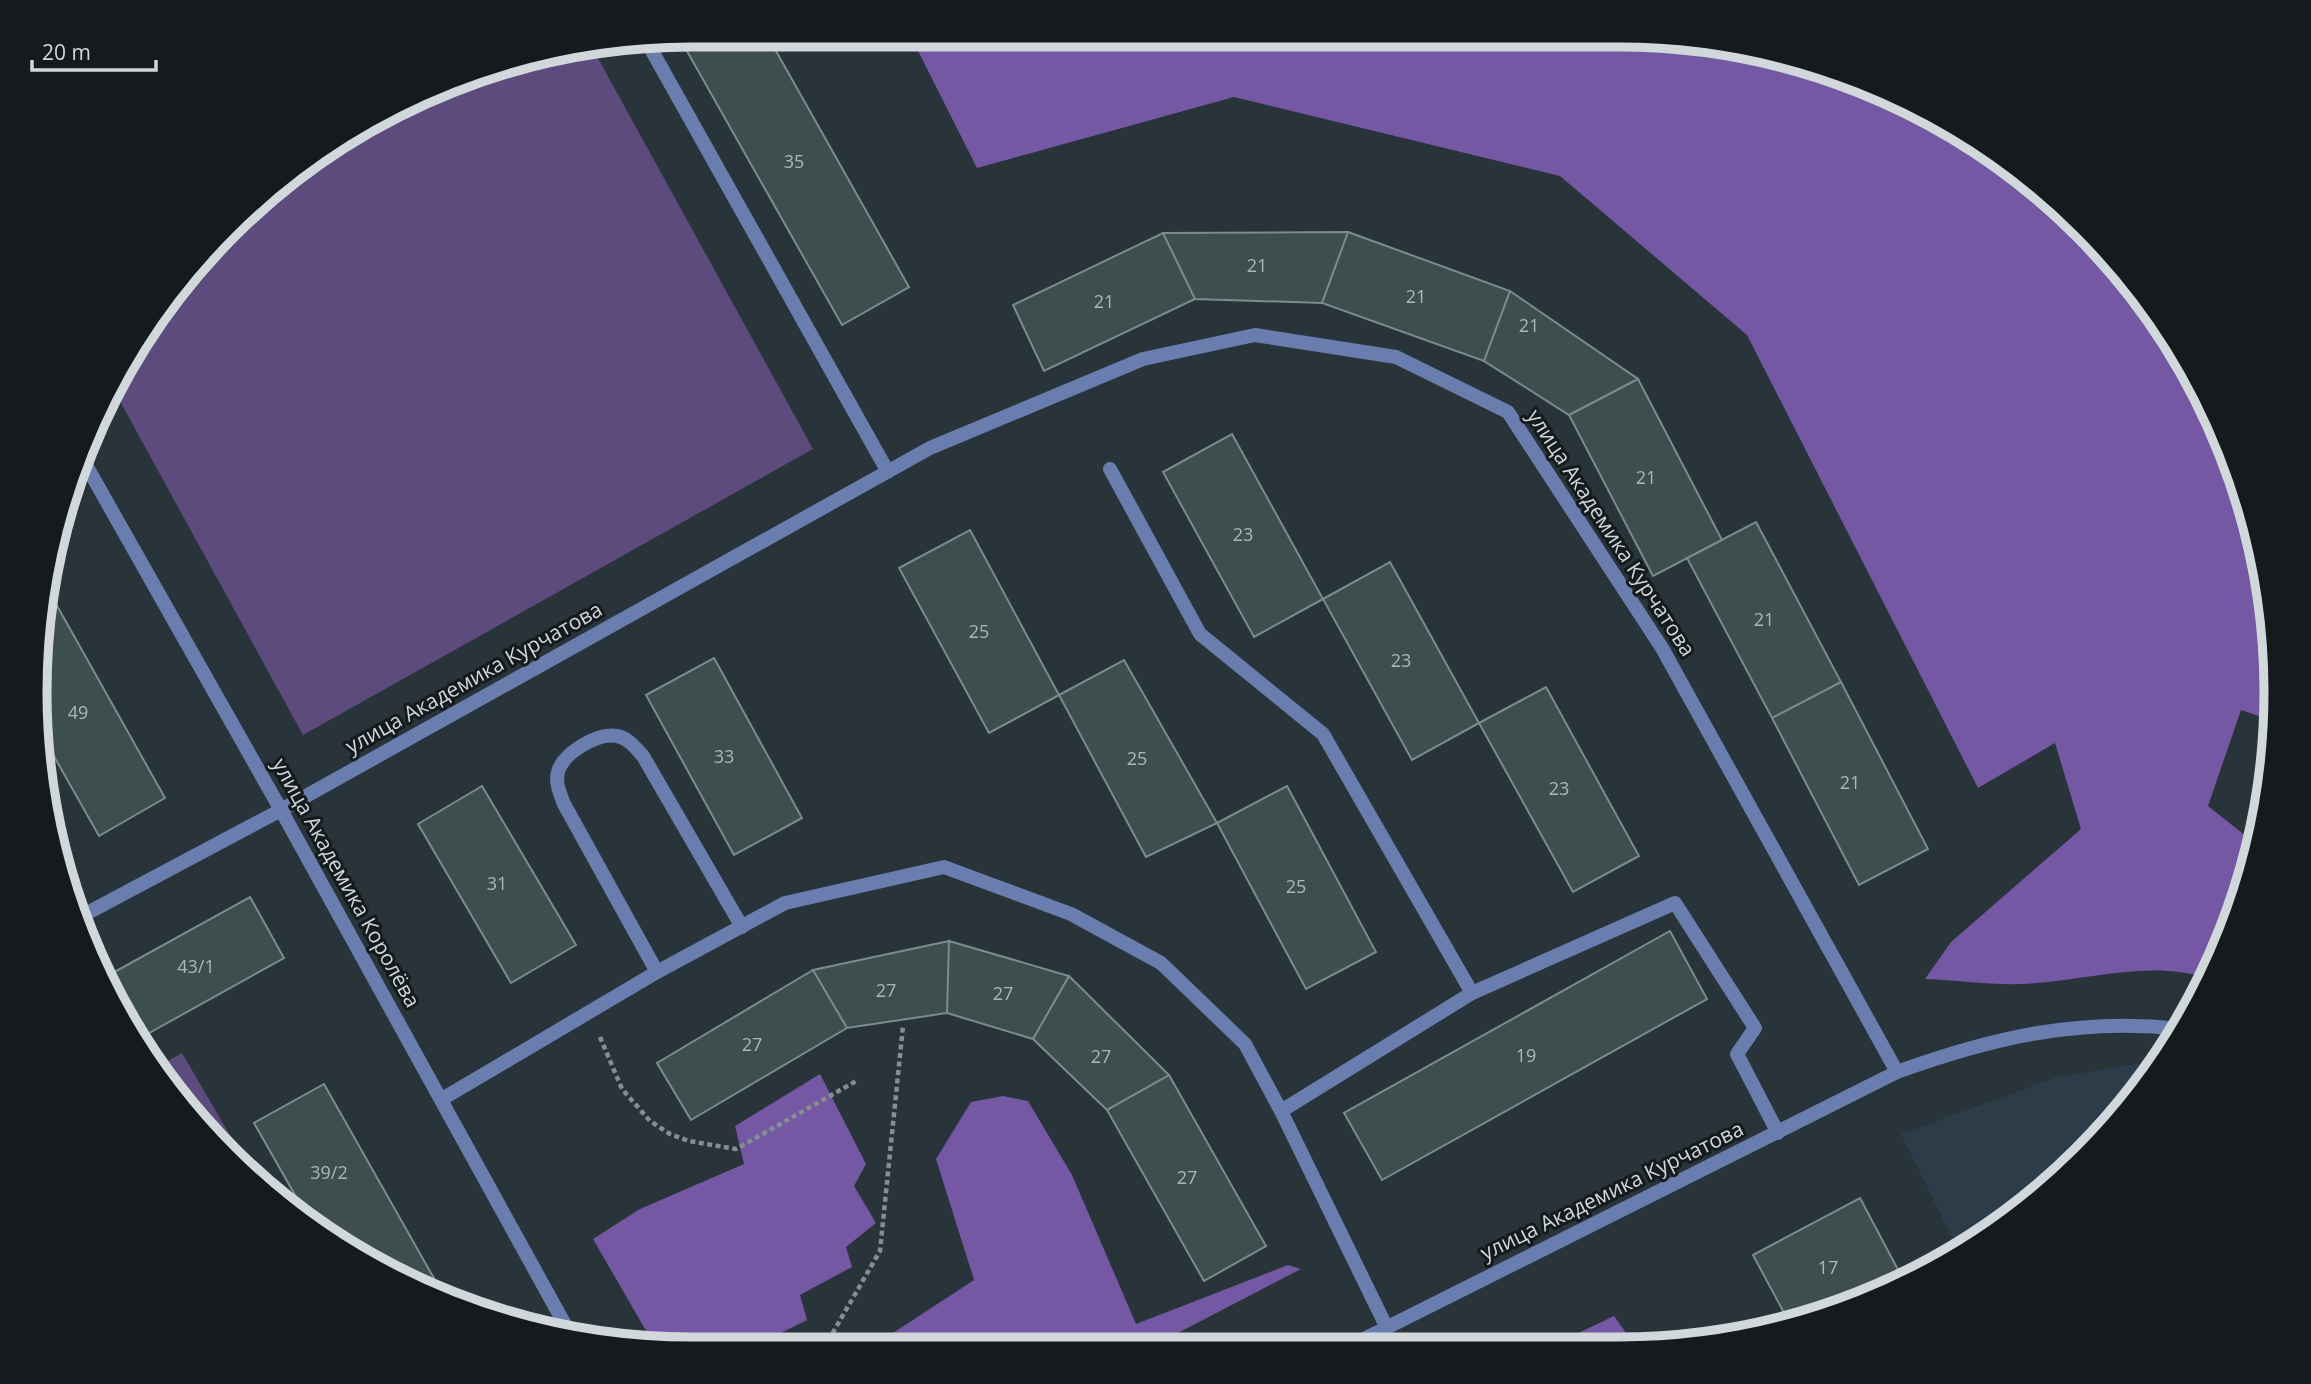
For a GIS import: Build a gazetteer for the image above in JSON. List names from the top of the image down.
{
  "streets": {
    "street": ["улица Академика Курчатова", "улица Академика Королёва"]
  },
  "crossings": [
    ["улица Академика Курчатова", "улица Академика Королёва"]
  ],
  "house_numbers": [
    "35",
    "21",
    "21",
    "21",
    "21",
    "21",
    "23",
    "21",
    "25",
    "23",
    "49",
    "33",
    "25",
    "21",
    "23",
    "31",
    "25",
    "43/1",
    "27",
    "27",
    "27",
    "19",
    "27",
    "39/2",
    "27",
    "17"
  ],
  "scale_bar": "20 m"
}
